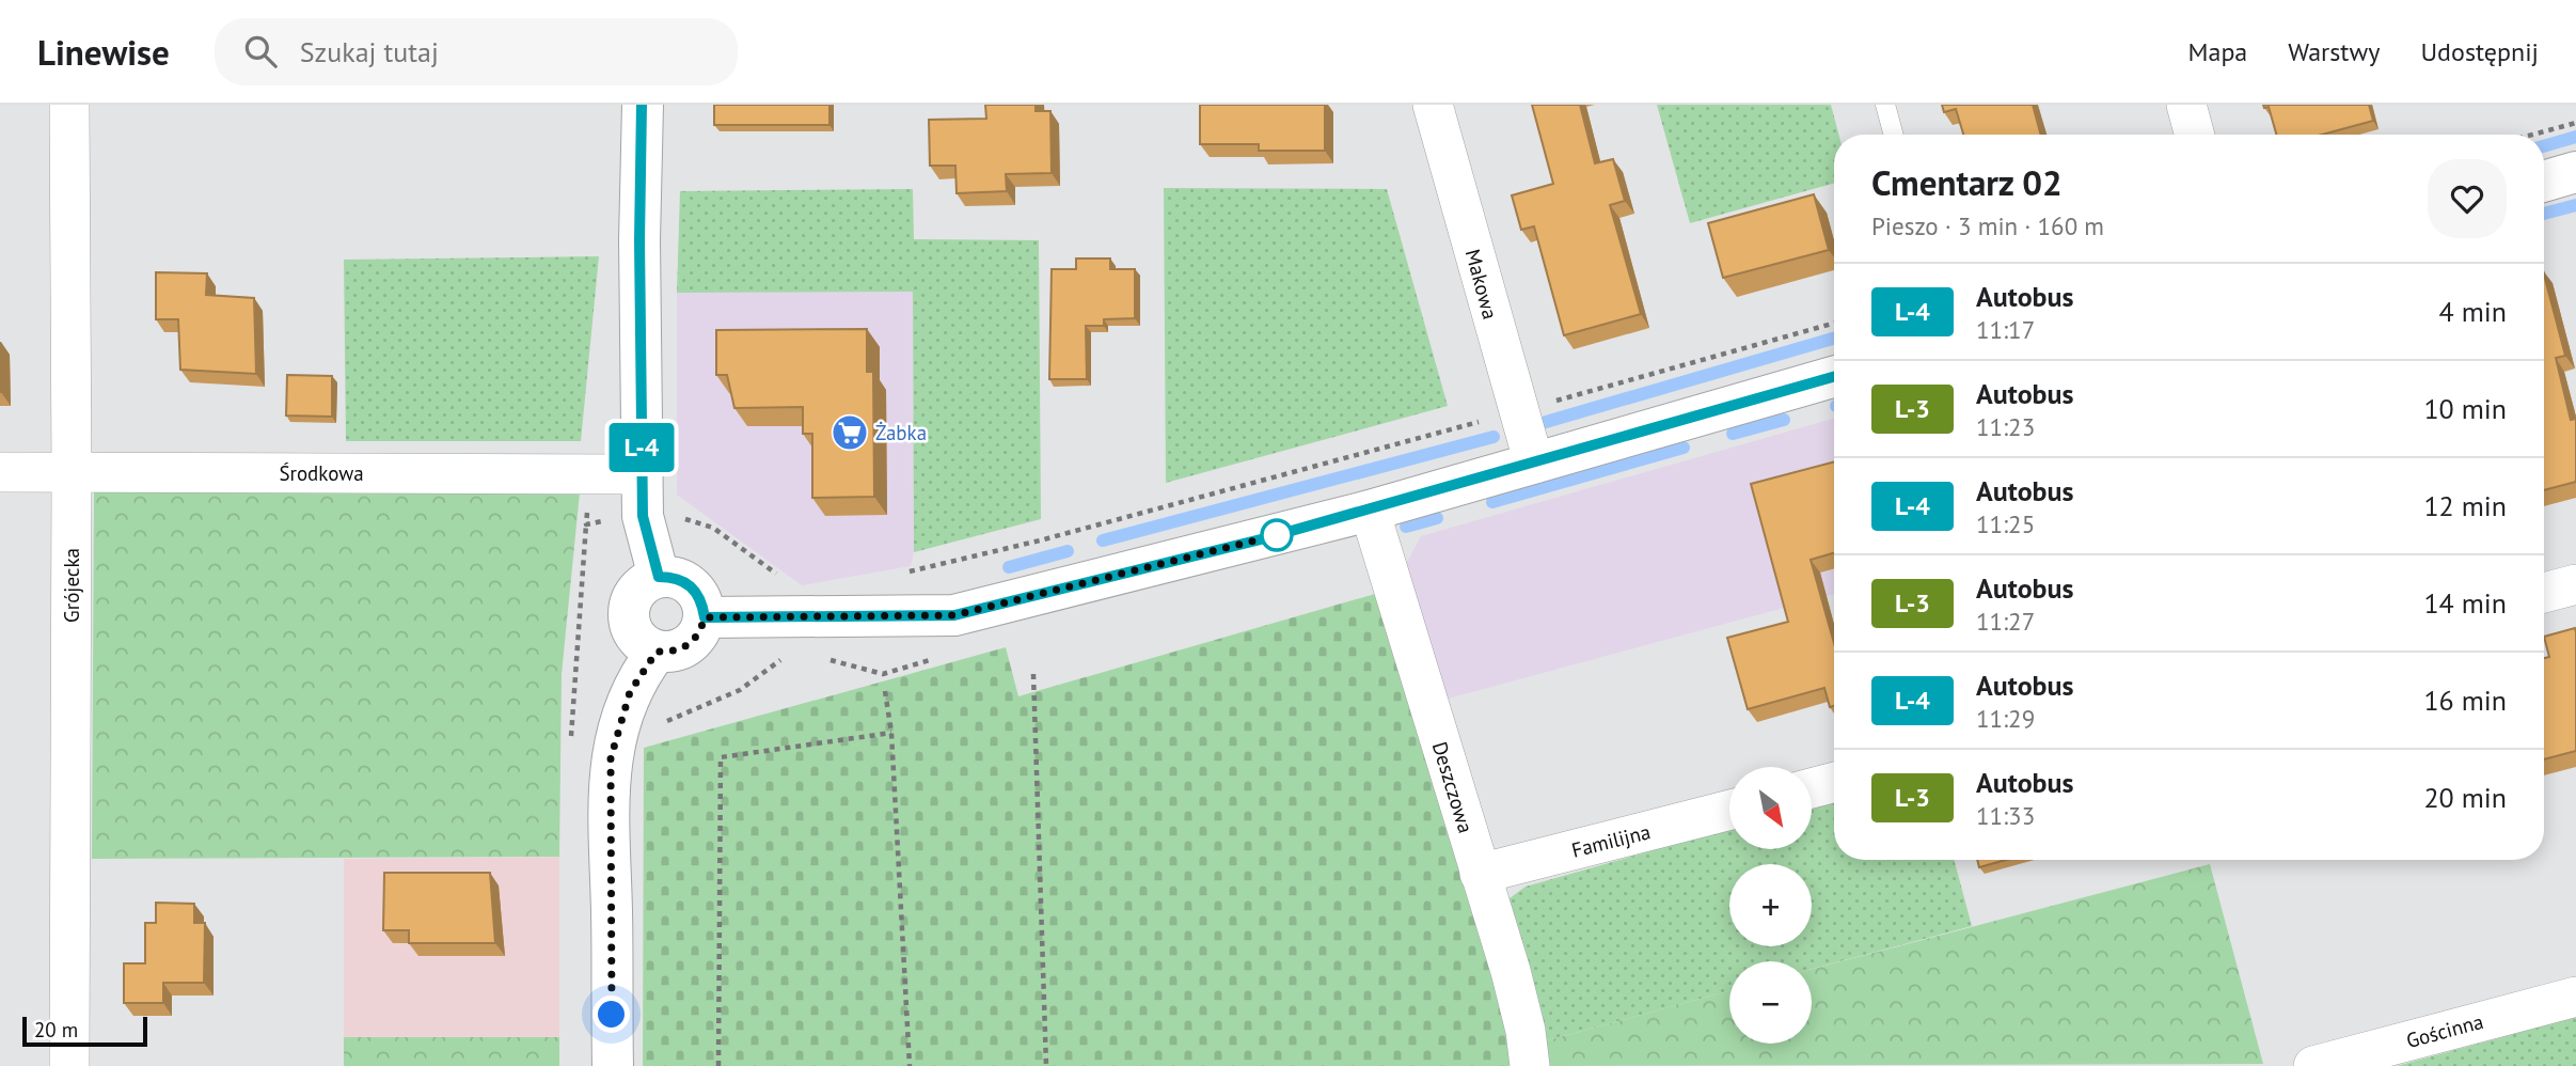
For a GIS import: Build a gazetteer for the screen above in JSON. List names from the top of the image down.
{
  "streets": {
    "street": [
      "Makowa",
      "Środkowa",
      "Grójecka",
      "Deszczowa",
      "Familijna",
      "Gościnna"
    ]
  },
  "crossings": [
    ["Środkowa", "Grójecka"],
    ["Deszczowa", "Familijna"]
  ],
  "places": {
    "supermarket": ["Żabka"]
  },
  "lines": ["bus line L-4"],
  "scale_bar": "20 m",
  "north": "bottom right",
  "page": {
    "header": "Linewise",
    "search": "Szukaj tutaj",
    "nav": ["Mapa", "Warstwy", "Udostępnij"],
    "on_map": "L-4",
    "heading": ["Cmentarz 02", "Pieszo · 3 min · 160 m"],
    "list": [
      {
        "mark": "L-4",
        "name": "Autobus",
        "note": "11:17",
        "value": "4 min"
      },
      {
        "mark": "L-3",
        "name": "Autobus",
        "note": "11:23",
        "value": "10 min"
      },
      {
        "mark": "L-4",
        "name": "Autobus",
        "note": "11:25",
        "value": "12 min"
      },
      {
        "mark": "L-3",
        "name": "Autobus",
        "note": "11:27",
        "value": "14 min"
      },
      {
        "mark": "L-4",
        "name": "Autobus",
        "note": "11:29",
        "value": "16 min"
      },
      {
        "mark": "L-3",
        "name": "Autobus",
        "note": "11:33",
        "value": "20 min"
      }
    ],
    "map_buttons": ["+", "−"],
    "scale": "20 m"
  }
}
